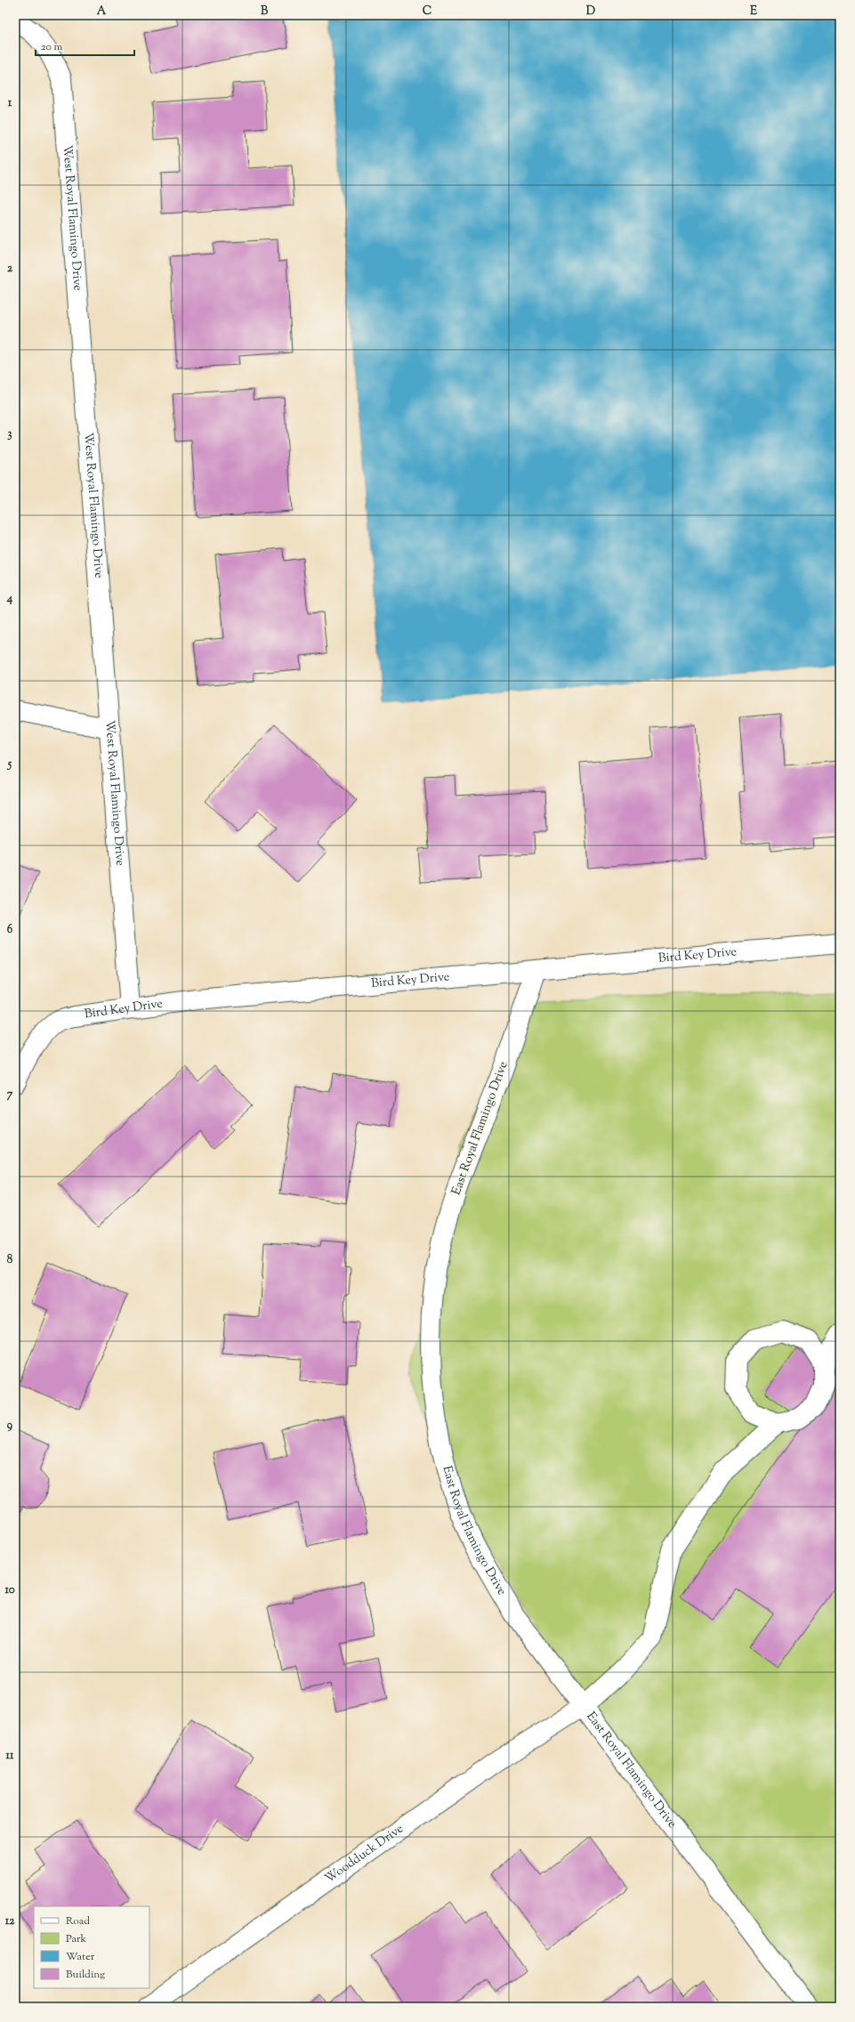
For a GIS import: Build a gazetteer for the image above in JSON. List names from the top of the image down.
{
  "streets": {
    "street": [
      "West Royal Flamingo Drive",
      "Bird Key Drive",
      "East Royal Flamingo Drive",
      "Woodduck Drive"
    ]
  },
  "crossings": [
    ["West Royal Flamingo Drive", "Bird Key Drive"],
    ["Bird Key Drive", "East Royal Flamingo Drive"],
    ["East Royal Flamingo Drive", "Woodduck Drive"]
  ],
  "legend": [
    "Road",
    "Park",
    "Water",
    "Building"
  ],
  "scale_bar": "20 m",
  "grid": {
    "columns": [
      "A",
      "B",
      "C",
      "D",
      "E"
    ],
    "rows": [
      "1",
      "2",
      "3",
      "4",
      "5",
      "6",
      "7",
      "8",
      "9",
      "10",
      "11",
      "12"
    ]
  }
}
